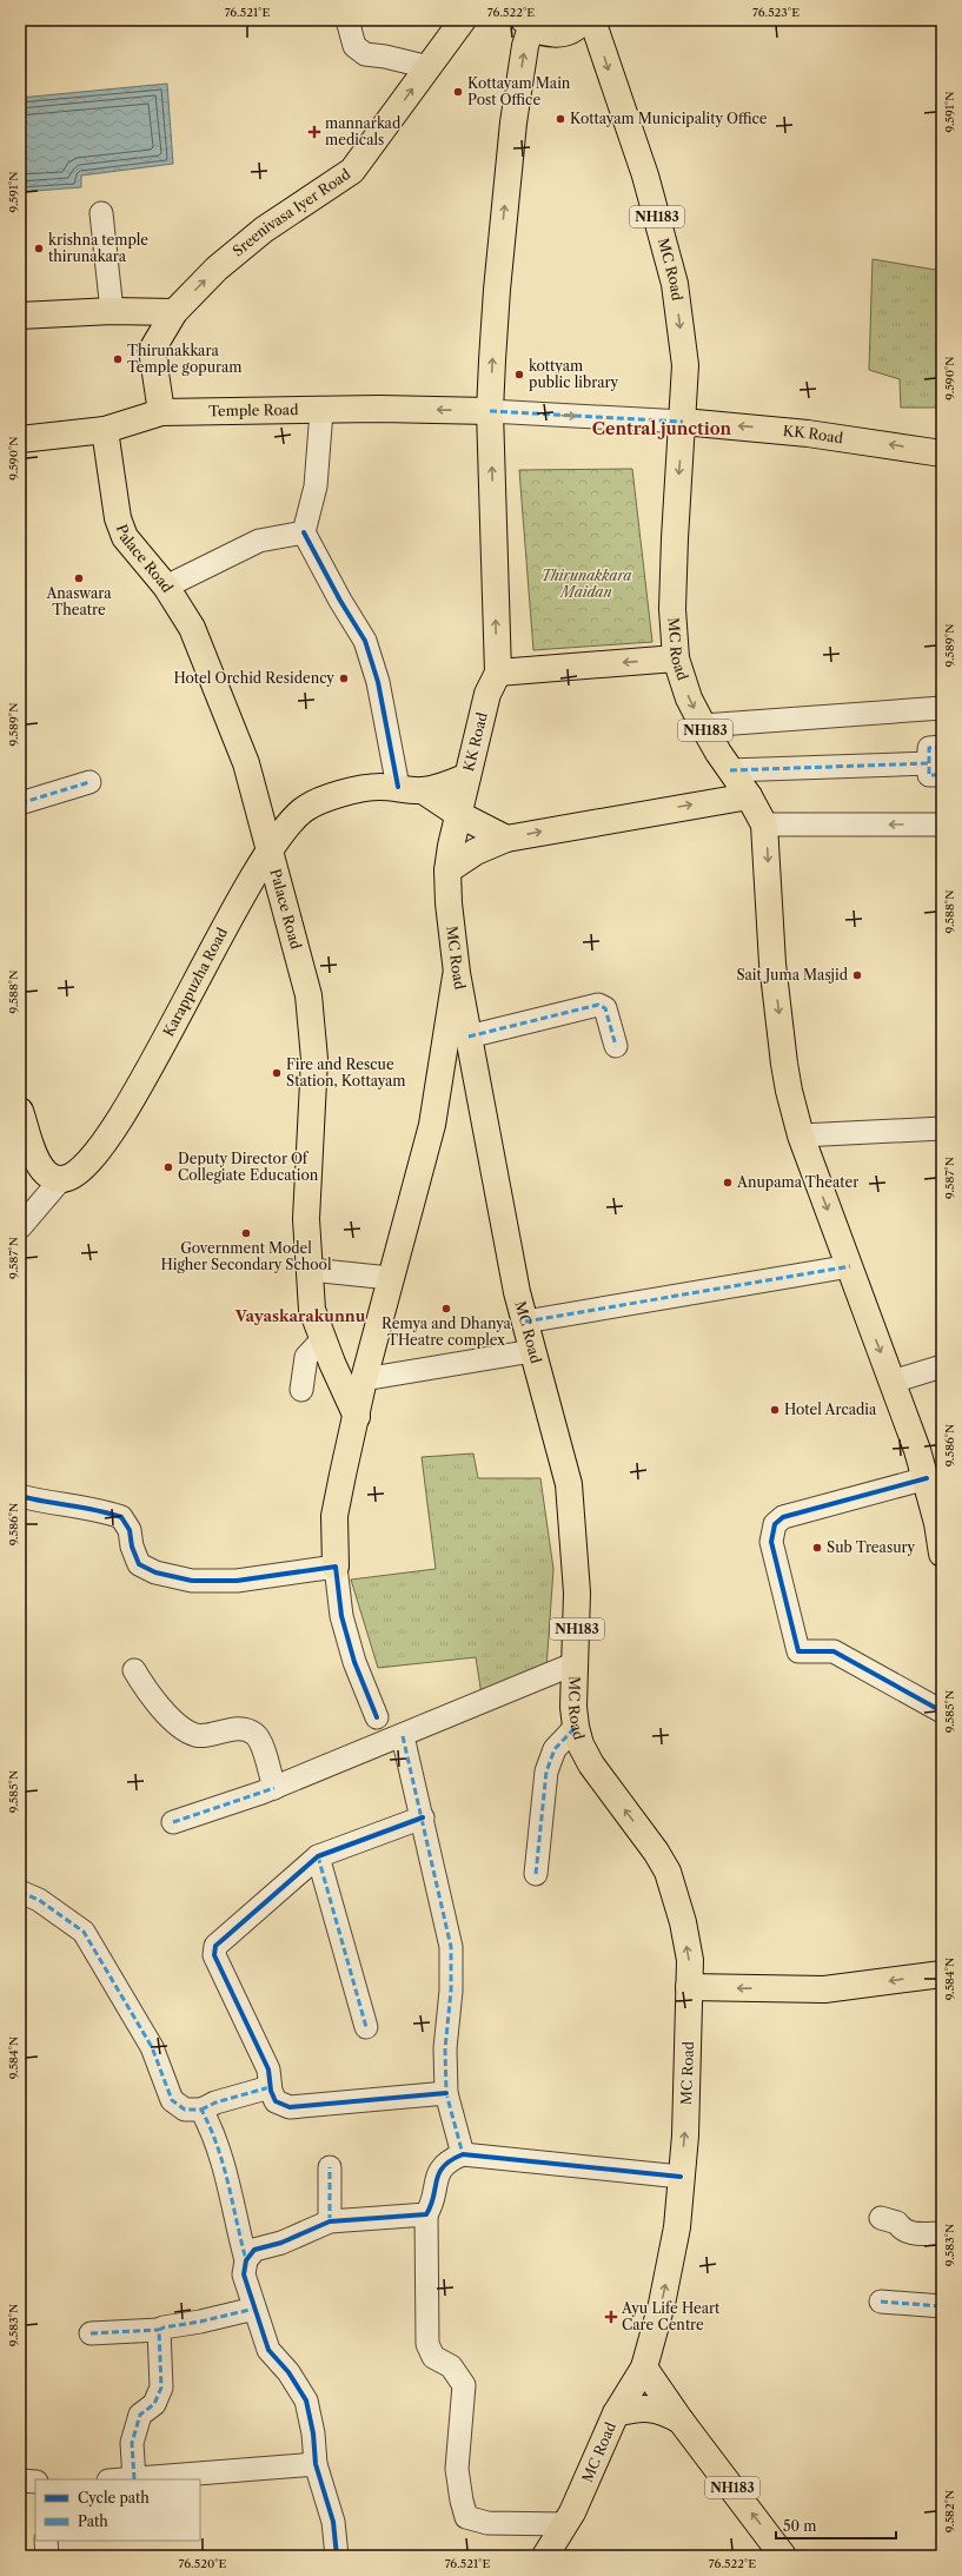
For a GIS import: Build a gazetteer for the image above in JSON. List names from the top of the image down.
{
  "streets": {
    "main road": [
      "Sreenivasa Iyer Road",
      "NH183",
      "MC Road",
      "Temple Road",
      "KK Road",
      "Palace Road",
      "Karappuzha Road"
    ]
  },
  "crossings": [
    ["Sreenivasa Iyer Road", "Temple Road"],
    ["NH183", "MC Road"],
    ["NH183", "Temple Road"],
    ["NH183", "KK Road"],
    ["MC Road", "KK Road"],
    ["Temple Road", "Palace Road"],
    ["KK Road", "Karappuzha Road"],
    ["Palace Road", "Karappuzha Road"]
  ],
  "one_way": ["Sreenivasa Iyer Road", "Temple Road", "KK Road"],
  "districts": ["Central junction", "Vayaskarakunnu"],
  "parks": ["Thirunakkara Maidan"],
  "places": {
    "other": [
      "Kottayam Main Post Office",
      "Kottayam Municipality Office",
      "krishna temple thirunakara",
      "Thirunakkara Temple gopuram",
      "kottyam public library",
      "Anaswara Theatre",
      "Hotel Orchid Residency",
      "Sait Juma Masjid",
      "Fire and Rescue Station, Kottayam",
      "Deputy Director Of Collegiate Education",
      "Anupama Theater",
      "Government Model Higher Secondary School",
      "Remya and Dhanya THeatre complex",
      "Hotel Arcadia",
      "Sub Treasury"
    ],
    "health": ["mannarkad medicals", "Ayu Life Heart Care Centre"]
  },
  "legend": ["Cycle path", "Path"],
  "scale_bar": "50 m",
  "coordinates": [
    "76.521°E",
    "76.522°E",
    "76.523°E",
    "9.591°N",
    "9.590°N",
    "9.589°N",
    "9.588°N",
    "9.587°N",
    "9.586°N",
    "9.585°N",
    "9.584°N",
    "9.583°N",
    "9.582°N",
    "76.520°E"
  ]
}
